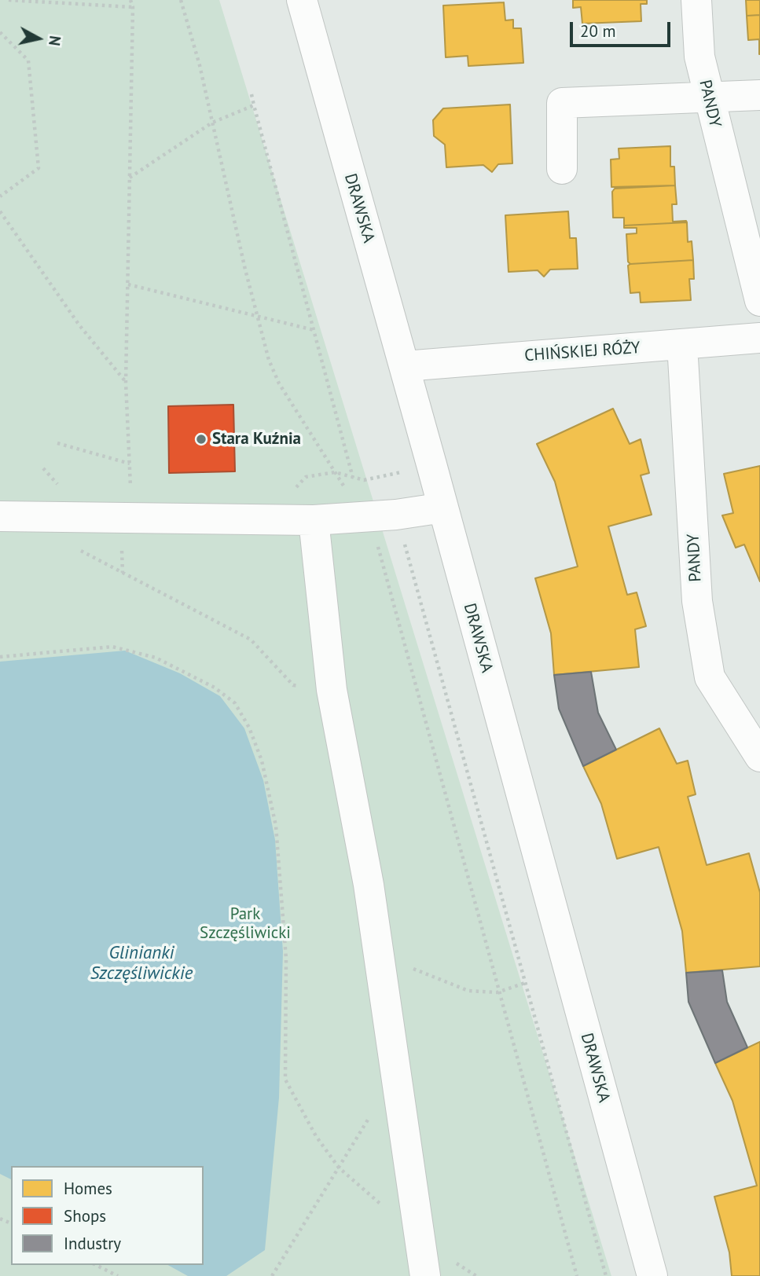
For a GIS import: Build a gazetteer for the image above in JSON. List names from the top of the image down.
{
  "streets": {
    "street": ["PANDY", "DRAWSKA", "CHIŃSKIEJ RÓŻY"]
  },
  "crossings": [
    ["PANDY", "CHIŃSKIEJ RÓŻY"],
    ["DRAWSKA", "CHIŃSKIEJ RÓŻY"]
  ],
  "water": ["Glinianki Szczęśliwickie"],
  "parks": ["Park Szczęśliwicki"],
  "places": ["Stara Kuźnia"],
  "legend": ["Homes", "Shops", "Industry"],
  "scale_bar": "20 m",
  "north": "right"
}
